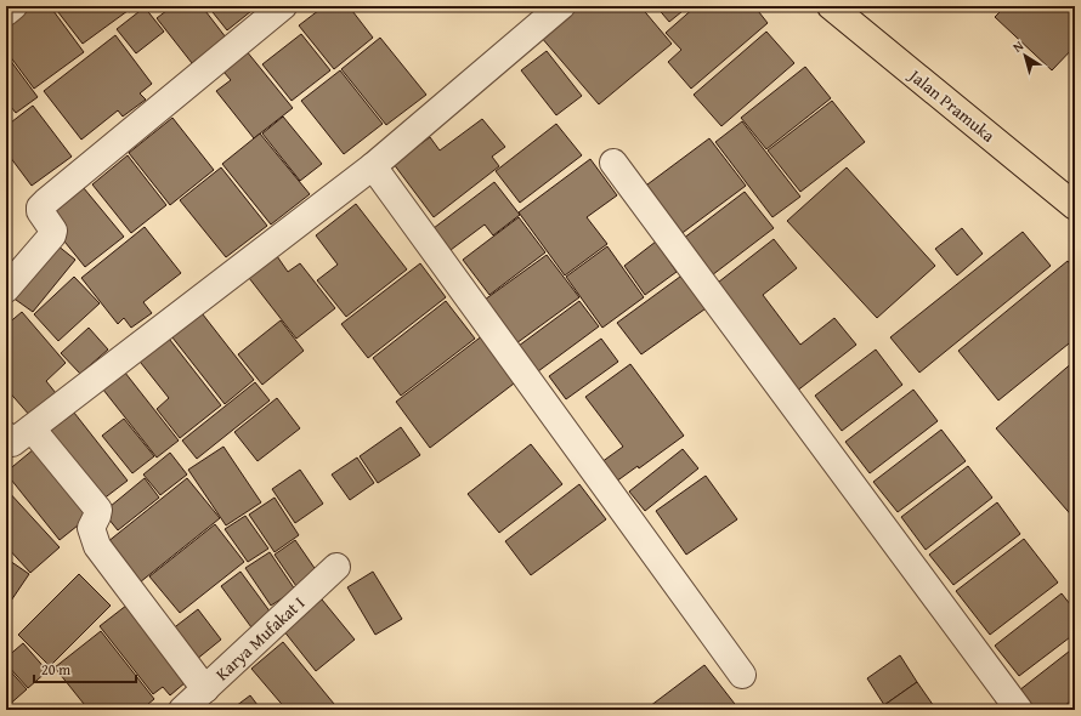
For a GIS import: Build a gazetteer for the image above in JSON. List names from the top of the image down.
{
  "streets": {
    "main road": ["Jalan Pramuka"],
    "street": ["Karya Mufakat I"]
  },
  "scale_bar": "20 m",
  "north": "top left"
}
